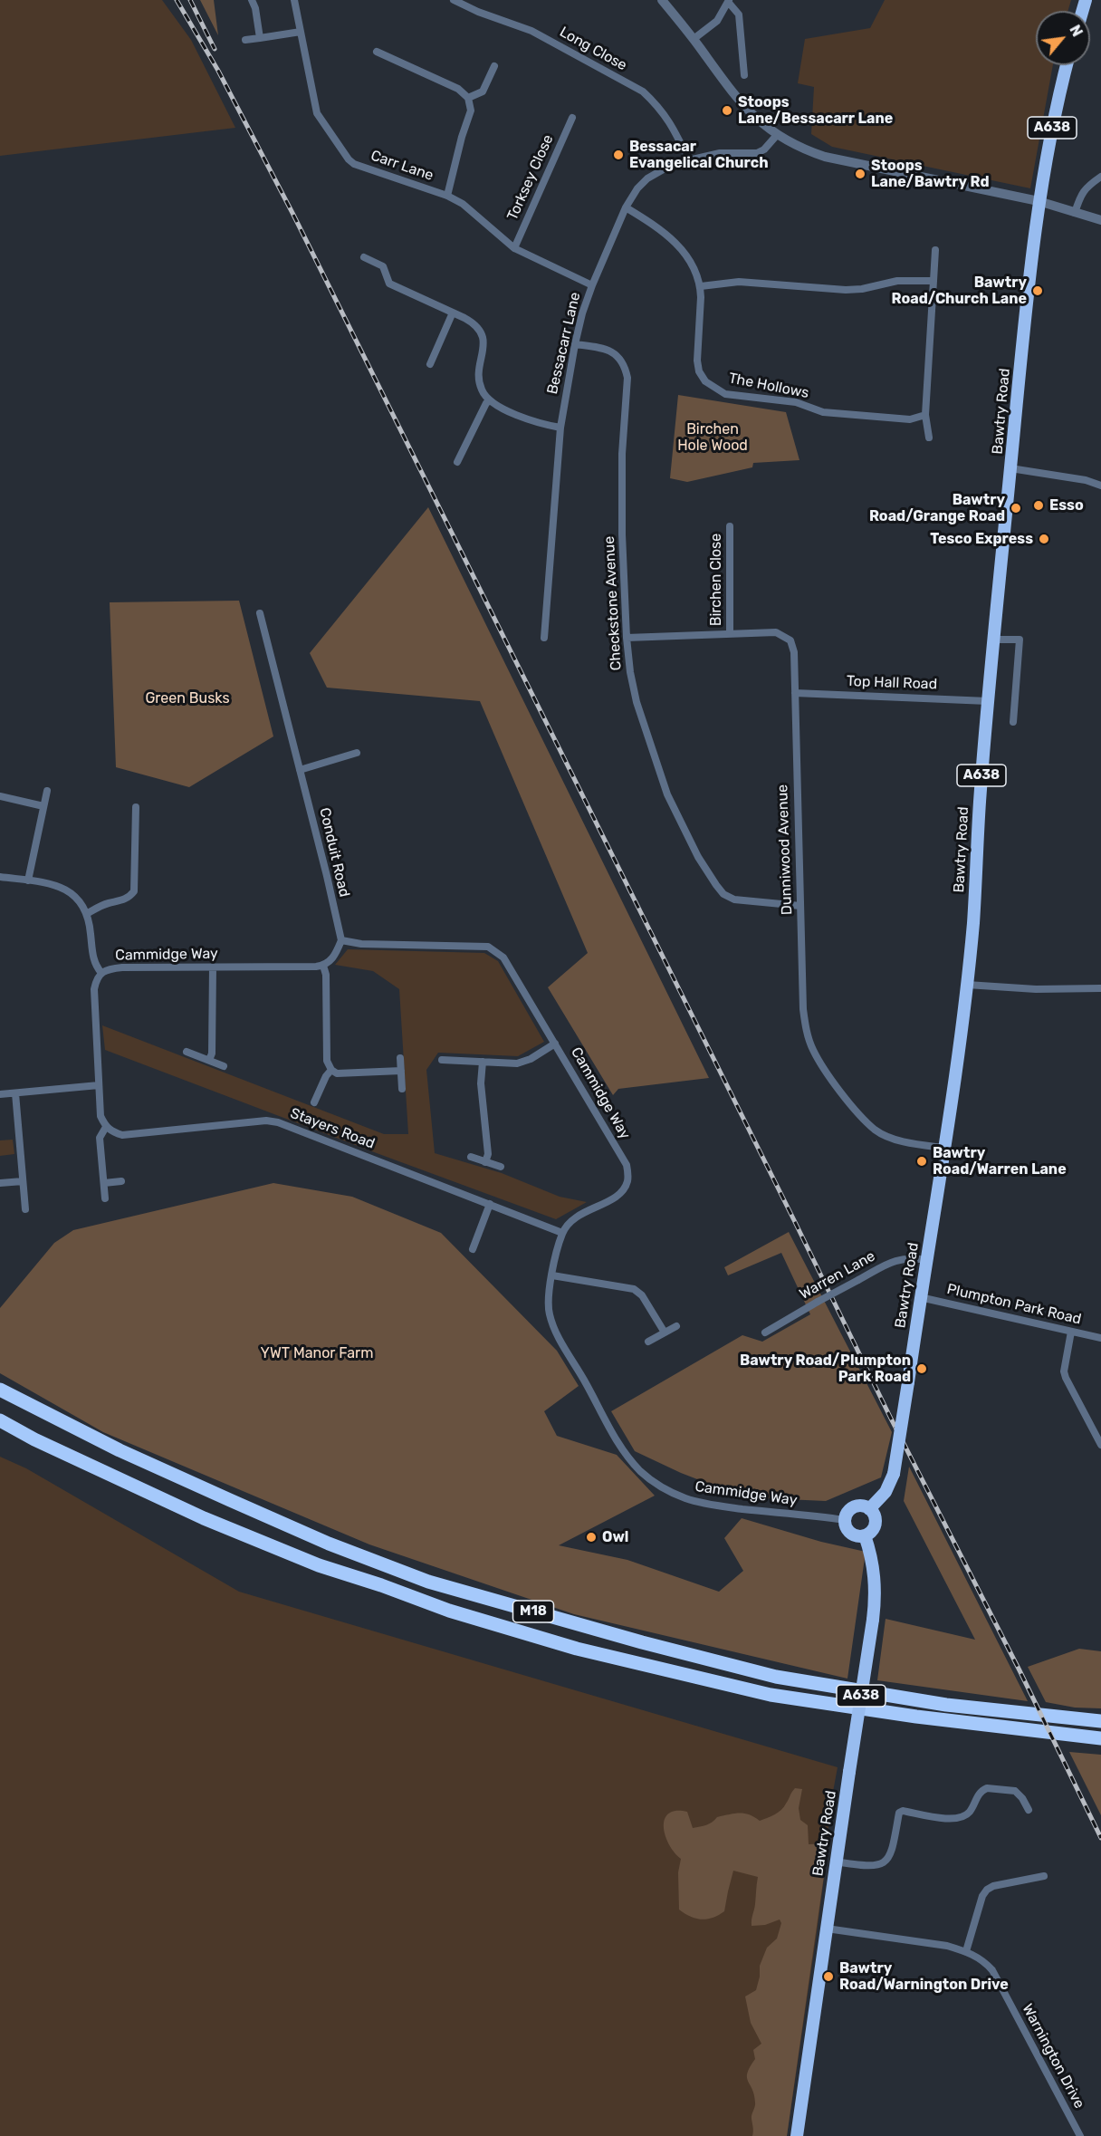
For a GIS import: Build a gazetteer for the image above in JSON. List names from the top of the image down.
{
  "streets": {
    "highway": ["A638", "Bawtry Road", "M18"],
    "street": [
      "Long Close",
      "Carr Lane",
      "Torksey Close",
      "Bessacarr Lane",
      "The Hollows",
      "Birchen Close",
      "Checkstone Avenue",
      "Top Hall Road",
      "Dunniwood Avenue",
      "Conduit Road",
      "Cammidge Way",
      "Stayers Road",
      "Warren Lane",
      "Plumpton Park Road",
      "Warnington Drive"
    ]
  },
  "crossings": [
    ["Long Close", "Bessacarr Lane"],
    ["Carr Lane", "Torksey Close"],
    ["Carr Lane", "Bessacarr Lane"],
    ["Bessacarr Lane", "The Hollows"],
    ["Bessacarr Lane", "Checkstone Avenue"],
    ["Bawtry Road", "Top Hall Road"],
    ["Bawtry Road", "Dunniwood Avenue"],
    ["Bawtry Road", "Cammidge Way"],
    ["Bawtry Road", "Warren Lane"],
    ["Bawtry Road", "Plumpton Park Road"],
    ["Bawtry Road", "Warnington Drive"],
    ["Birchen Close", "Dunniwood Avenue"],
    ["Checkstone Avenue", "Dunniwood Avenue"],
    ["Top Hall Road", "Dunniwood Avenue"],
    ["Conduit Road", "Cammidge Way"],
    ["Cammidge Way", "Stayers Road"]
  ],
  "parks": ["Birchen Hole Wood", "Green Busks", "YWT Manor Farm"],
  "places": [
    "Stoops Lane/Bessacarr Lane",
    "Bessacar Evangelical Church",
    "Stoops Lane/Bawtry Rd",
    "Bawtry Road/Church Lane",
    "Esso",
    "Bawtry Road/Grange Road",
    "Tesco Express",
    "Bawtry Road/Warren Lane",
    "Bawtry Road/Plumpton Park Road",
    "Owl",
    "Bawtry Road/Warnington Drive"
  ],
  "north": "top right"
}
